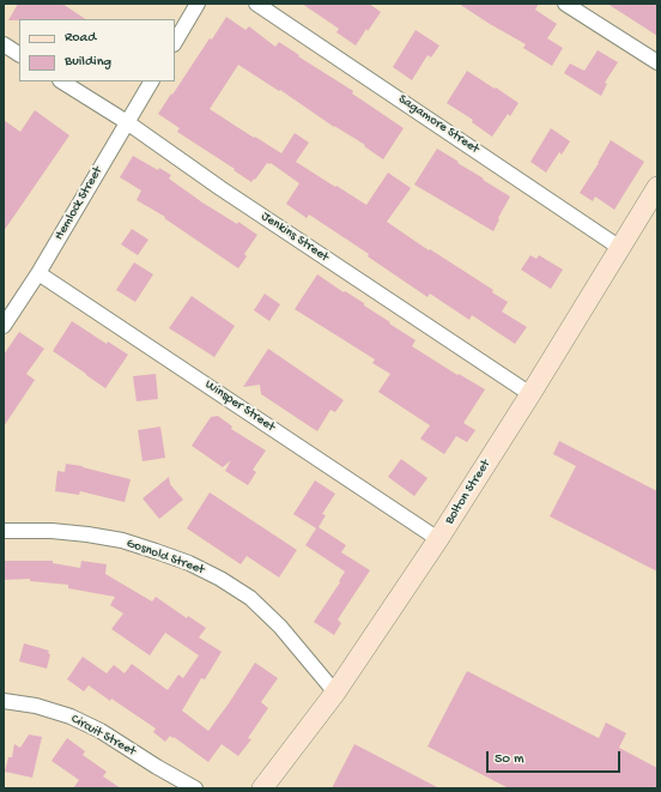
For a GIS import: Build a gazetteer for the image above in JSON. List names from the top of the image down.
{
  "streets": {
    "street": [
      "Sagamore Street",
      "Hemlock Street",
      "Jenkins Street",
      "Winsper Street",
      "Bolton Street",
      "Gosnold Street",
      "Circuit Street"
    ]
  },
  "crossings": [
    ["Sagamore Street", "Bolton Street"],
    ["Hemlock Street", "Jenkins Street"],
    ["Hemlock Street", "Winsper Street"],
    ["Jenkins Street", "Bolton Street"],
    ["Winsper Street", "Bolton Street"],
    ["Bolton Street", "Gosnold Street"]
  ],
  "legend": ["Road", "Building"],
  "scale_bar": "50 m"
}
